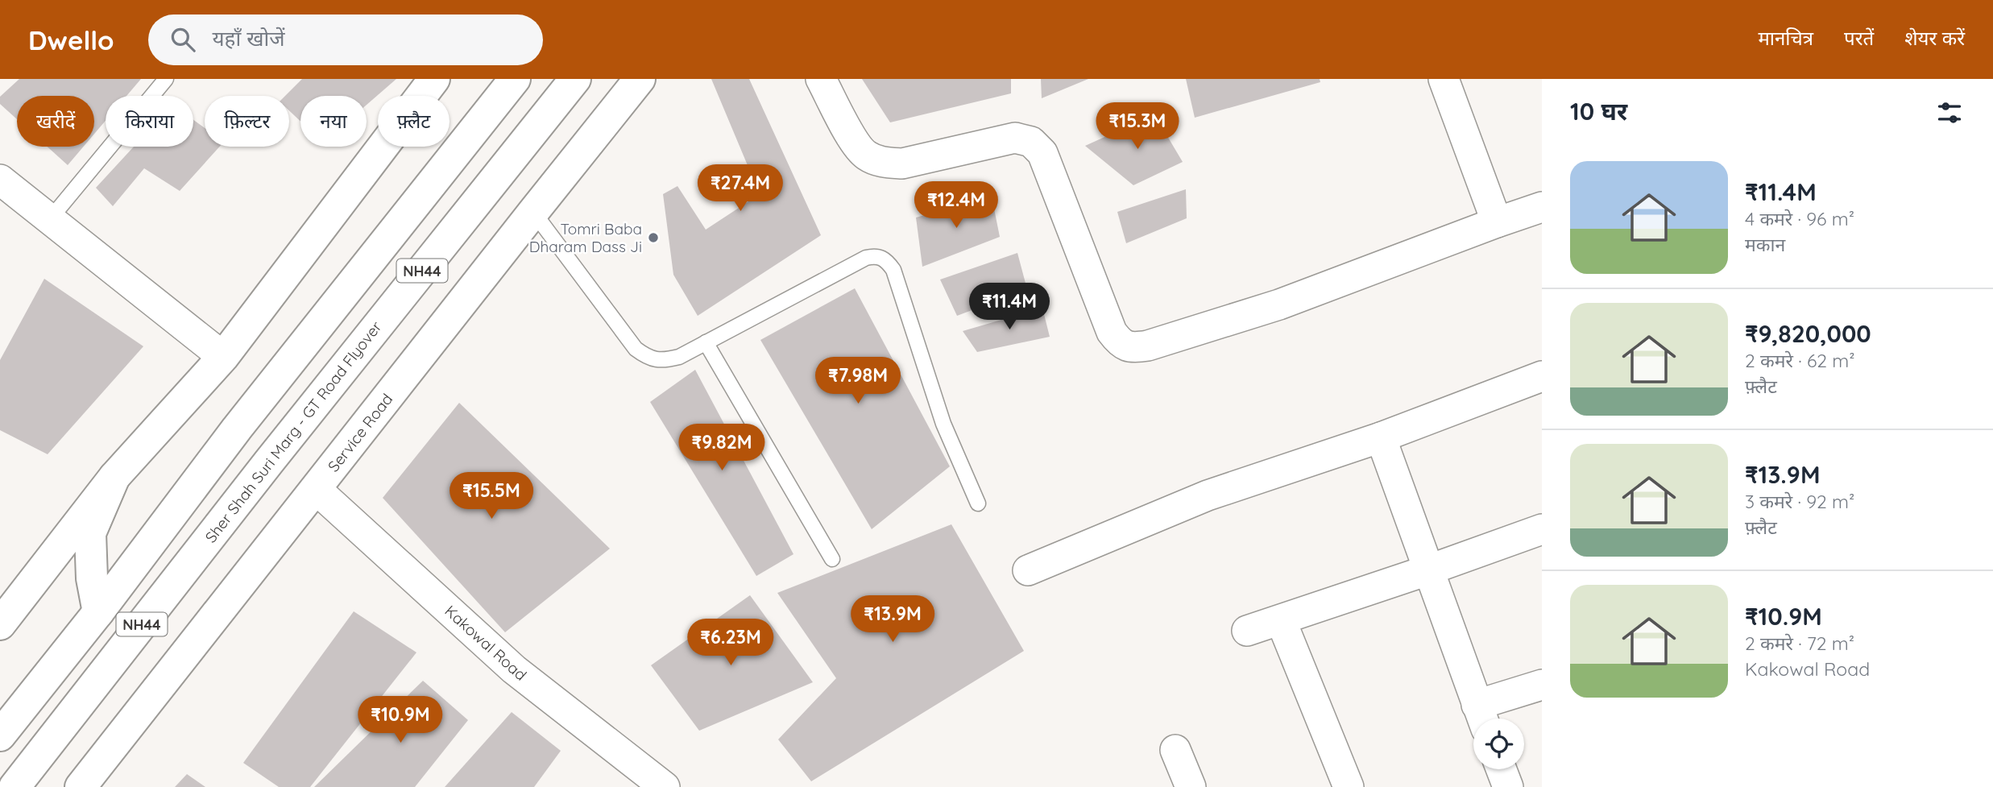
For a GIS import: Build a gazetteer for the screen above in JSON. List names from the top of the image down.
{
  "streets": {
    "main road": ["NH44", "Sher Shah Suri Marg - GT Road Flyover", "Service Road"],
    "street": ["Kakowal Road"]
  },
  "crossings": [
    ["Service Road", "Kakowal Road"]
  ],
  "places": ["Tomri Baba Dharam Dass Ji"],
  "page": {
    "header": "Dwello",
    "search": "यहाँ खोजें",
    "nav": ["मानचित्र", "परतें", "शेयर करें"],
    "heading": "10 घर",
    "chip": [
      "खरीदें",
      "किराया",
      "फ़िल्टर",
      "नया",
      "फ़्लैट"
    ],
    "price": [
      "₹15.3M",
      "₹27.4M",
      "₹12.4M",
      "₹11.4M",
      "₹7.98M",
      "₹9.82M",
      "₹15.5M",
      "₹13.9M",
      "₹6.23M",
      "₹10.9M"
    ],
    "list": [
      {
        "name": "₹11.4M",
        "note": "4 कमरे · 96 m² · मकान"
      },
      {
        "name": "₹9,820,000",
        "note": "2 कमरे · 62 m² · फ़्लैट"
      },
      {
        "name": "₹13.9M",
        "note": "3 कमरे · 92 m² · फ़्लैट"
      },
      {
        "name": "₹10.9M",
        "note": "2 कमरे · 72 m² · Kakowal Road"
      }
    ]
  }
}
